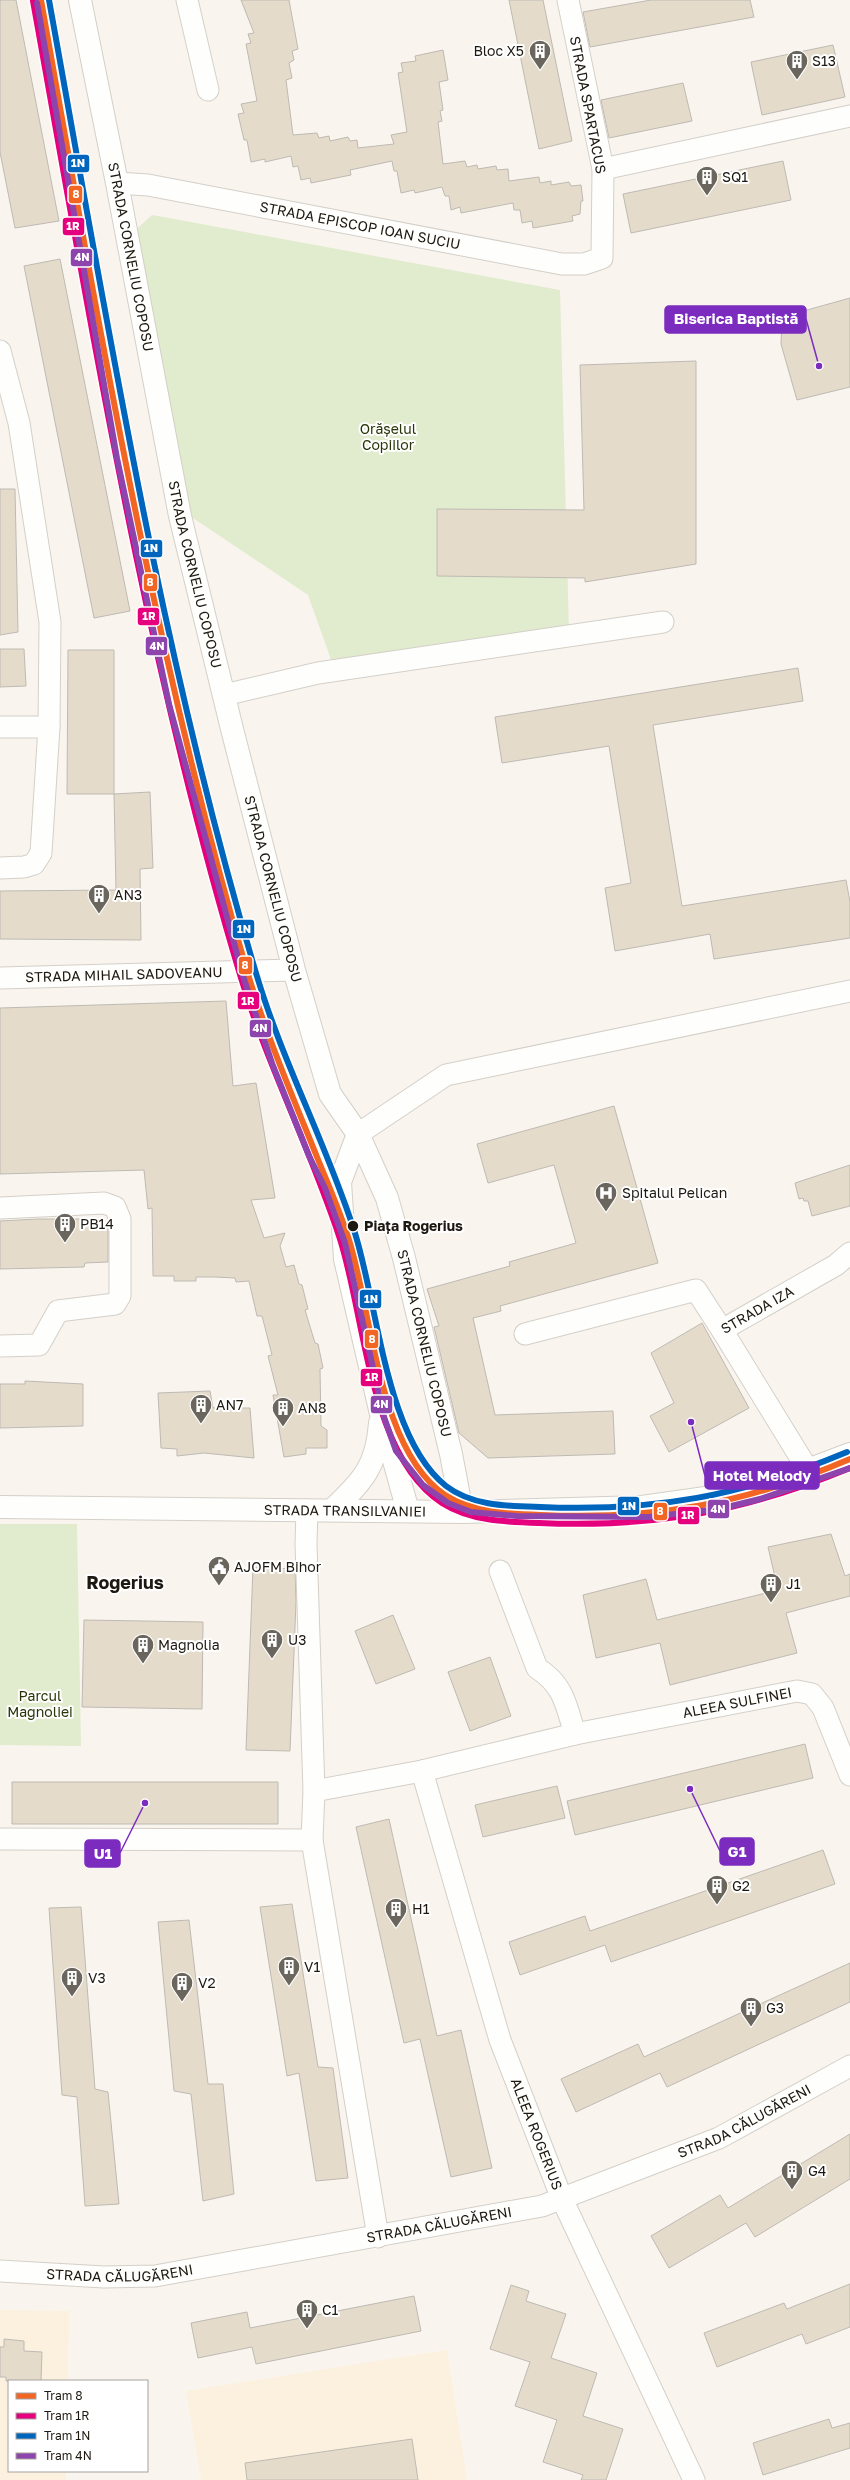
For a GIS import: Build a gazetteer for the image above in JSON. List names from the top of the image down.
{
  "streets": {
    "main road": ["STRADA CORNELIU COPOSU", "STRADA TRANSILVANIEI"],
    "street": [
      "STRADA SPARTACUS",
      "STRADA EPISCOP IOAN SUCIU",
      "STRADA MIHAIL SADOVEANU",
      "STRADA IZA",
      "ALEEA SULFINEI",
      "STRADA CĂLUGĂRENI",
      "ALEEA ROGERIUS"
    ]
  },
  "crossings": [
    ["STRADA SPARTACUS", "STRADA EPISCOP IOAN SUCIU"],
    ["STRADA EPISCOP IOAN SUCIU", "STRADA CORNELIU COPOSU"],
    ["STRADA CORNELIU COPOSU", "STRADA MIHAIL SADOVEANU"],
    ["STRADA CORNELIU COPOSU", "STRADA TRANSILVANIEI"],
    ["STRADA IZA", "STRADA TRANSILVANIEI"],
    ["ALEEA SULFINEI", "ALEEA ROGERIUS"],
    ["STRADA CĂLUGĂRENI", "ALEEA ROGERIUS"]
  ],
  "districts": ["Rogerius"],
  "parks": ["Orășelul Copiilor", "Parcul Magnoliei"],
  "places": {
    "building": [
      "Bloc X5",
      "S13",
      "SQ1",
      "AN3",
      "PB14",
      "AN7",
      "AN8",
      "J1",
      "U3",
      "Magnolia",
      "G2",
      "H1",
      "V1",
      "V3",
      "V2",
      "G3",
      "G4",
      "C1"
    ],
    "other": [
      "Biserica Baptistă",
      "Piața Rogerius",
      "Hotel Melody",
      "G1",
      "U1"
    ],
    "hospital": ["Spitalul Pelican"],
    "public building": ["AJOFM Bihor"]
  },
  "lines": [
    "tram line 8",
    "tram line 1N",
    "tram line 1R",
    "tram line 4N"
  ],
  "legend": [
    "Tram 8",
    "Tram 1R",
    "Tram 1N",
    "Tram 4N"
  ]
}
